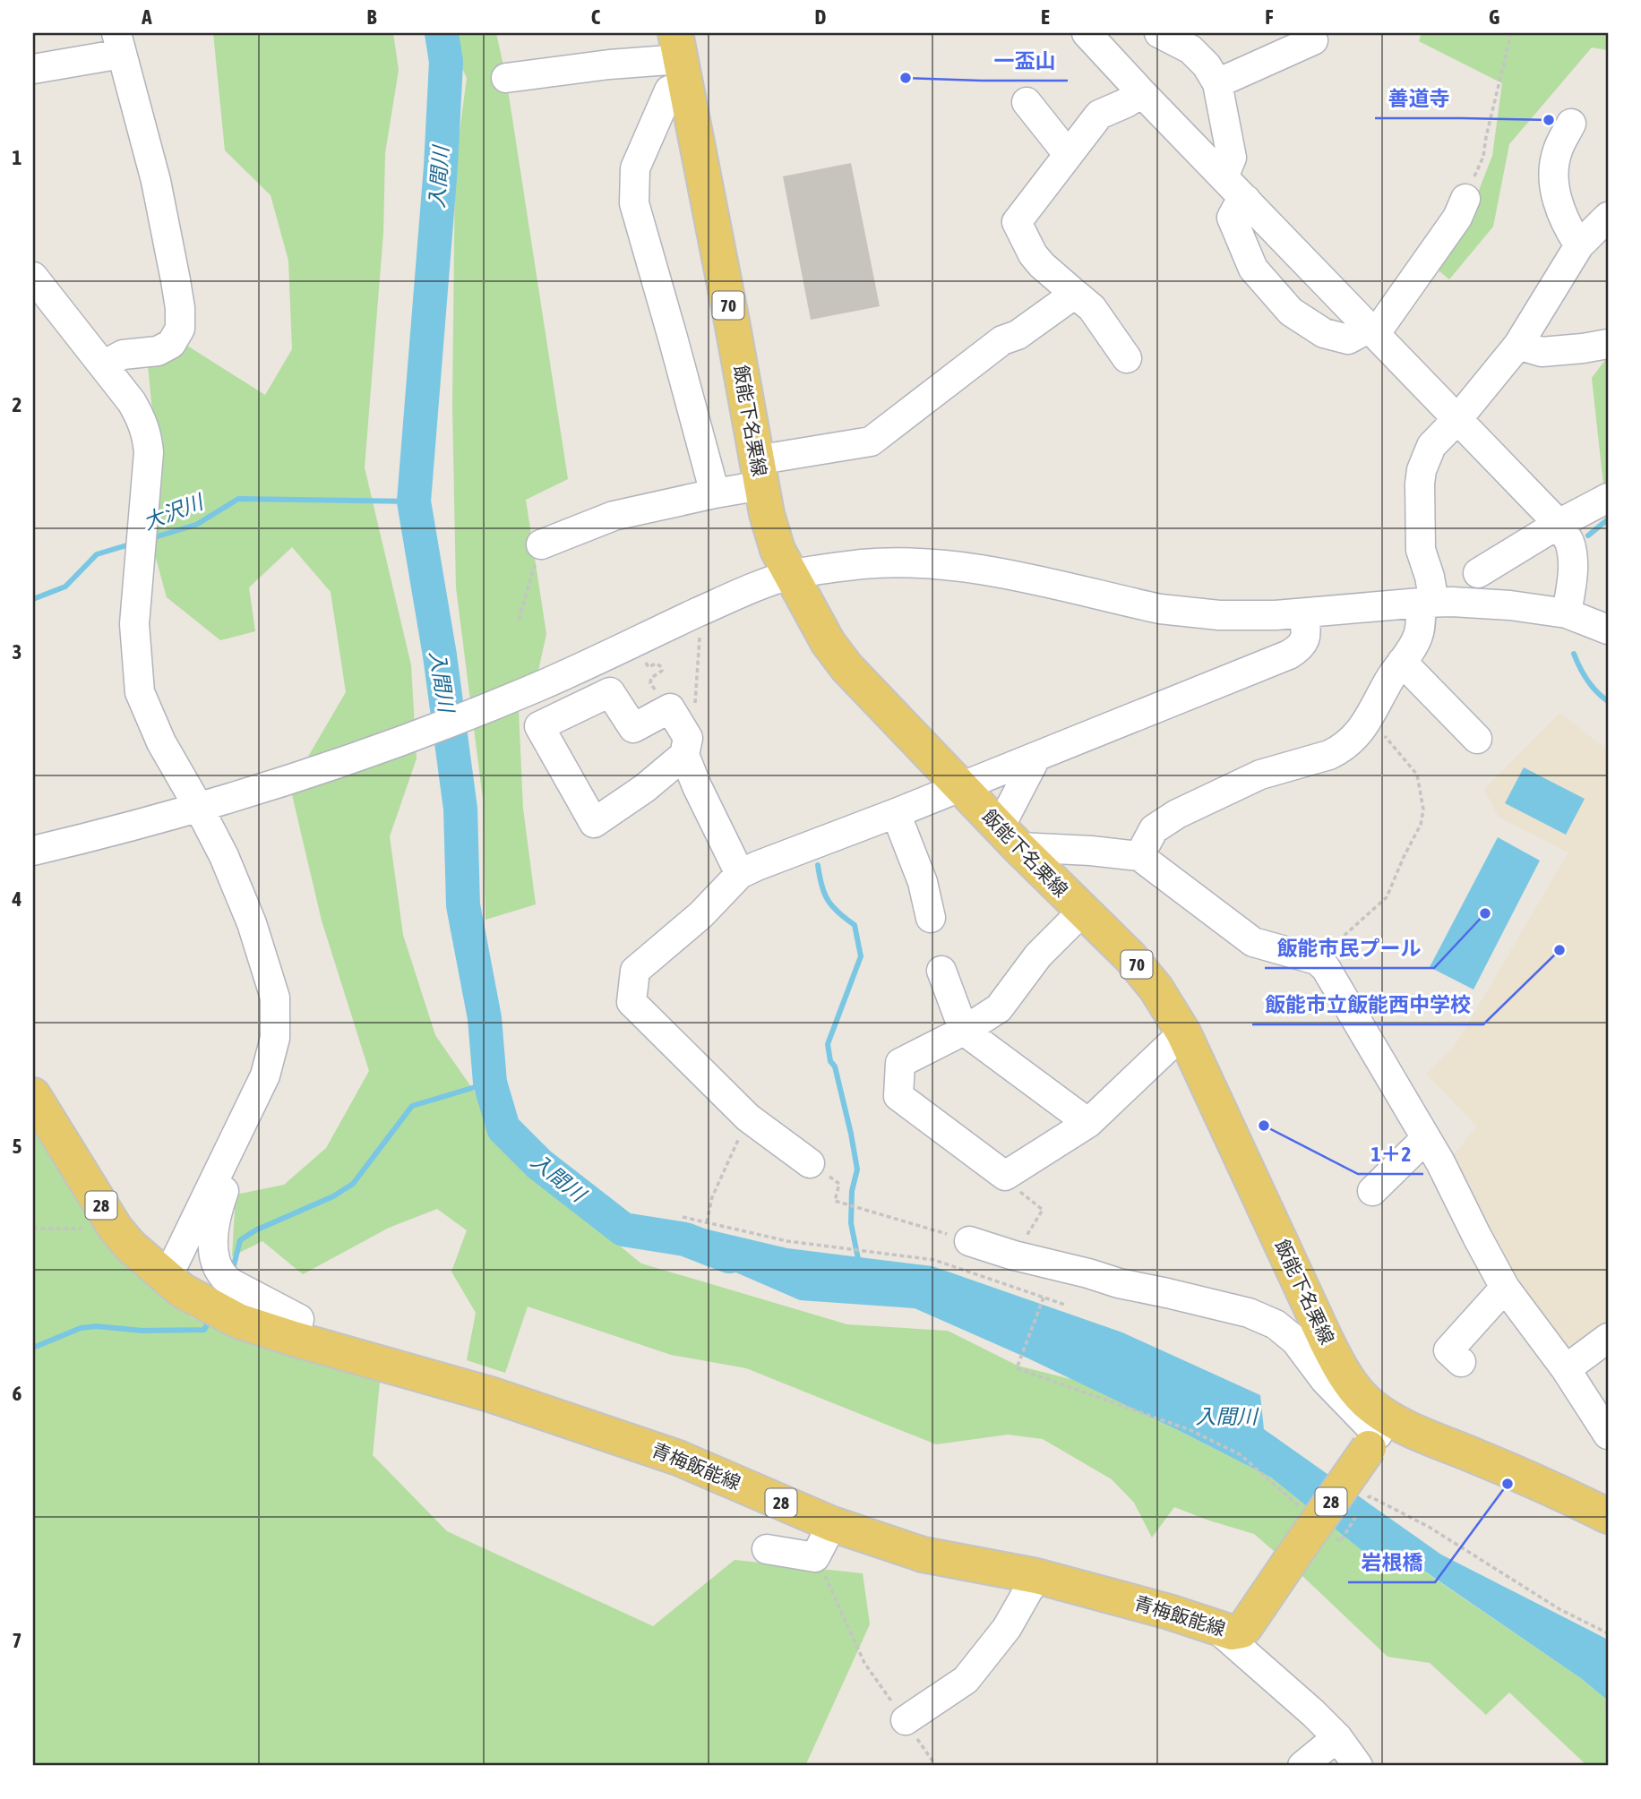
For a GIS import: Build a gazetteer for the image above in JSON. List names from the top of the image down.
{
  "streets": {
    "main road": [
      "70",
      "飯能下名栗線",
      "28",
      "青梅飯能線"
    ]
  },
  "crossings": [
    ["飯能下名栗線", "青梅飯能線"]
  ],
  "water": ["入間川", "大沢川"],
  "places": [
    "一盃山",
    "善道寺",
    "飯能市民プール",
    "飯能市立飯能西中学校",
    "1＋2",
    "岩根橋"
  ],
  "grid": {
    "columns": [
      "A",
      "B",
      "C",
      "D",
      "E",
      "F",
      "G"
    ],
    "rows": [
      "1",
      "2",
      "3",
      "4",
      "5",
      "6",
      "7"
    ]
  }
}
